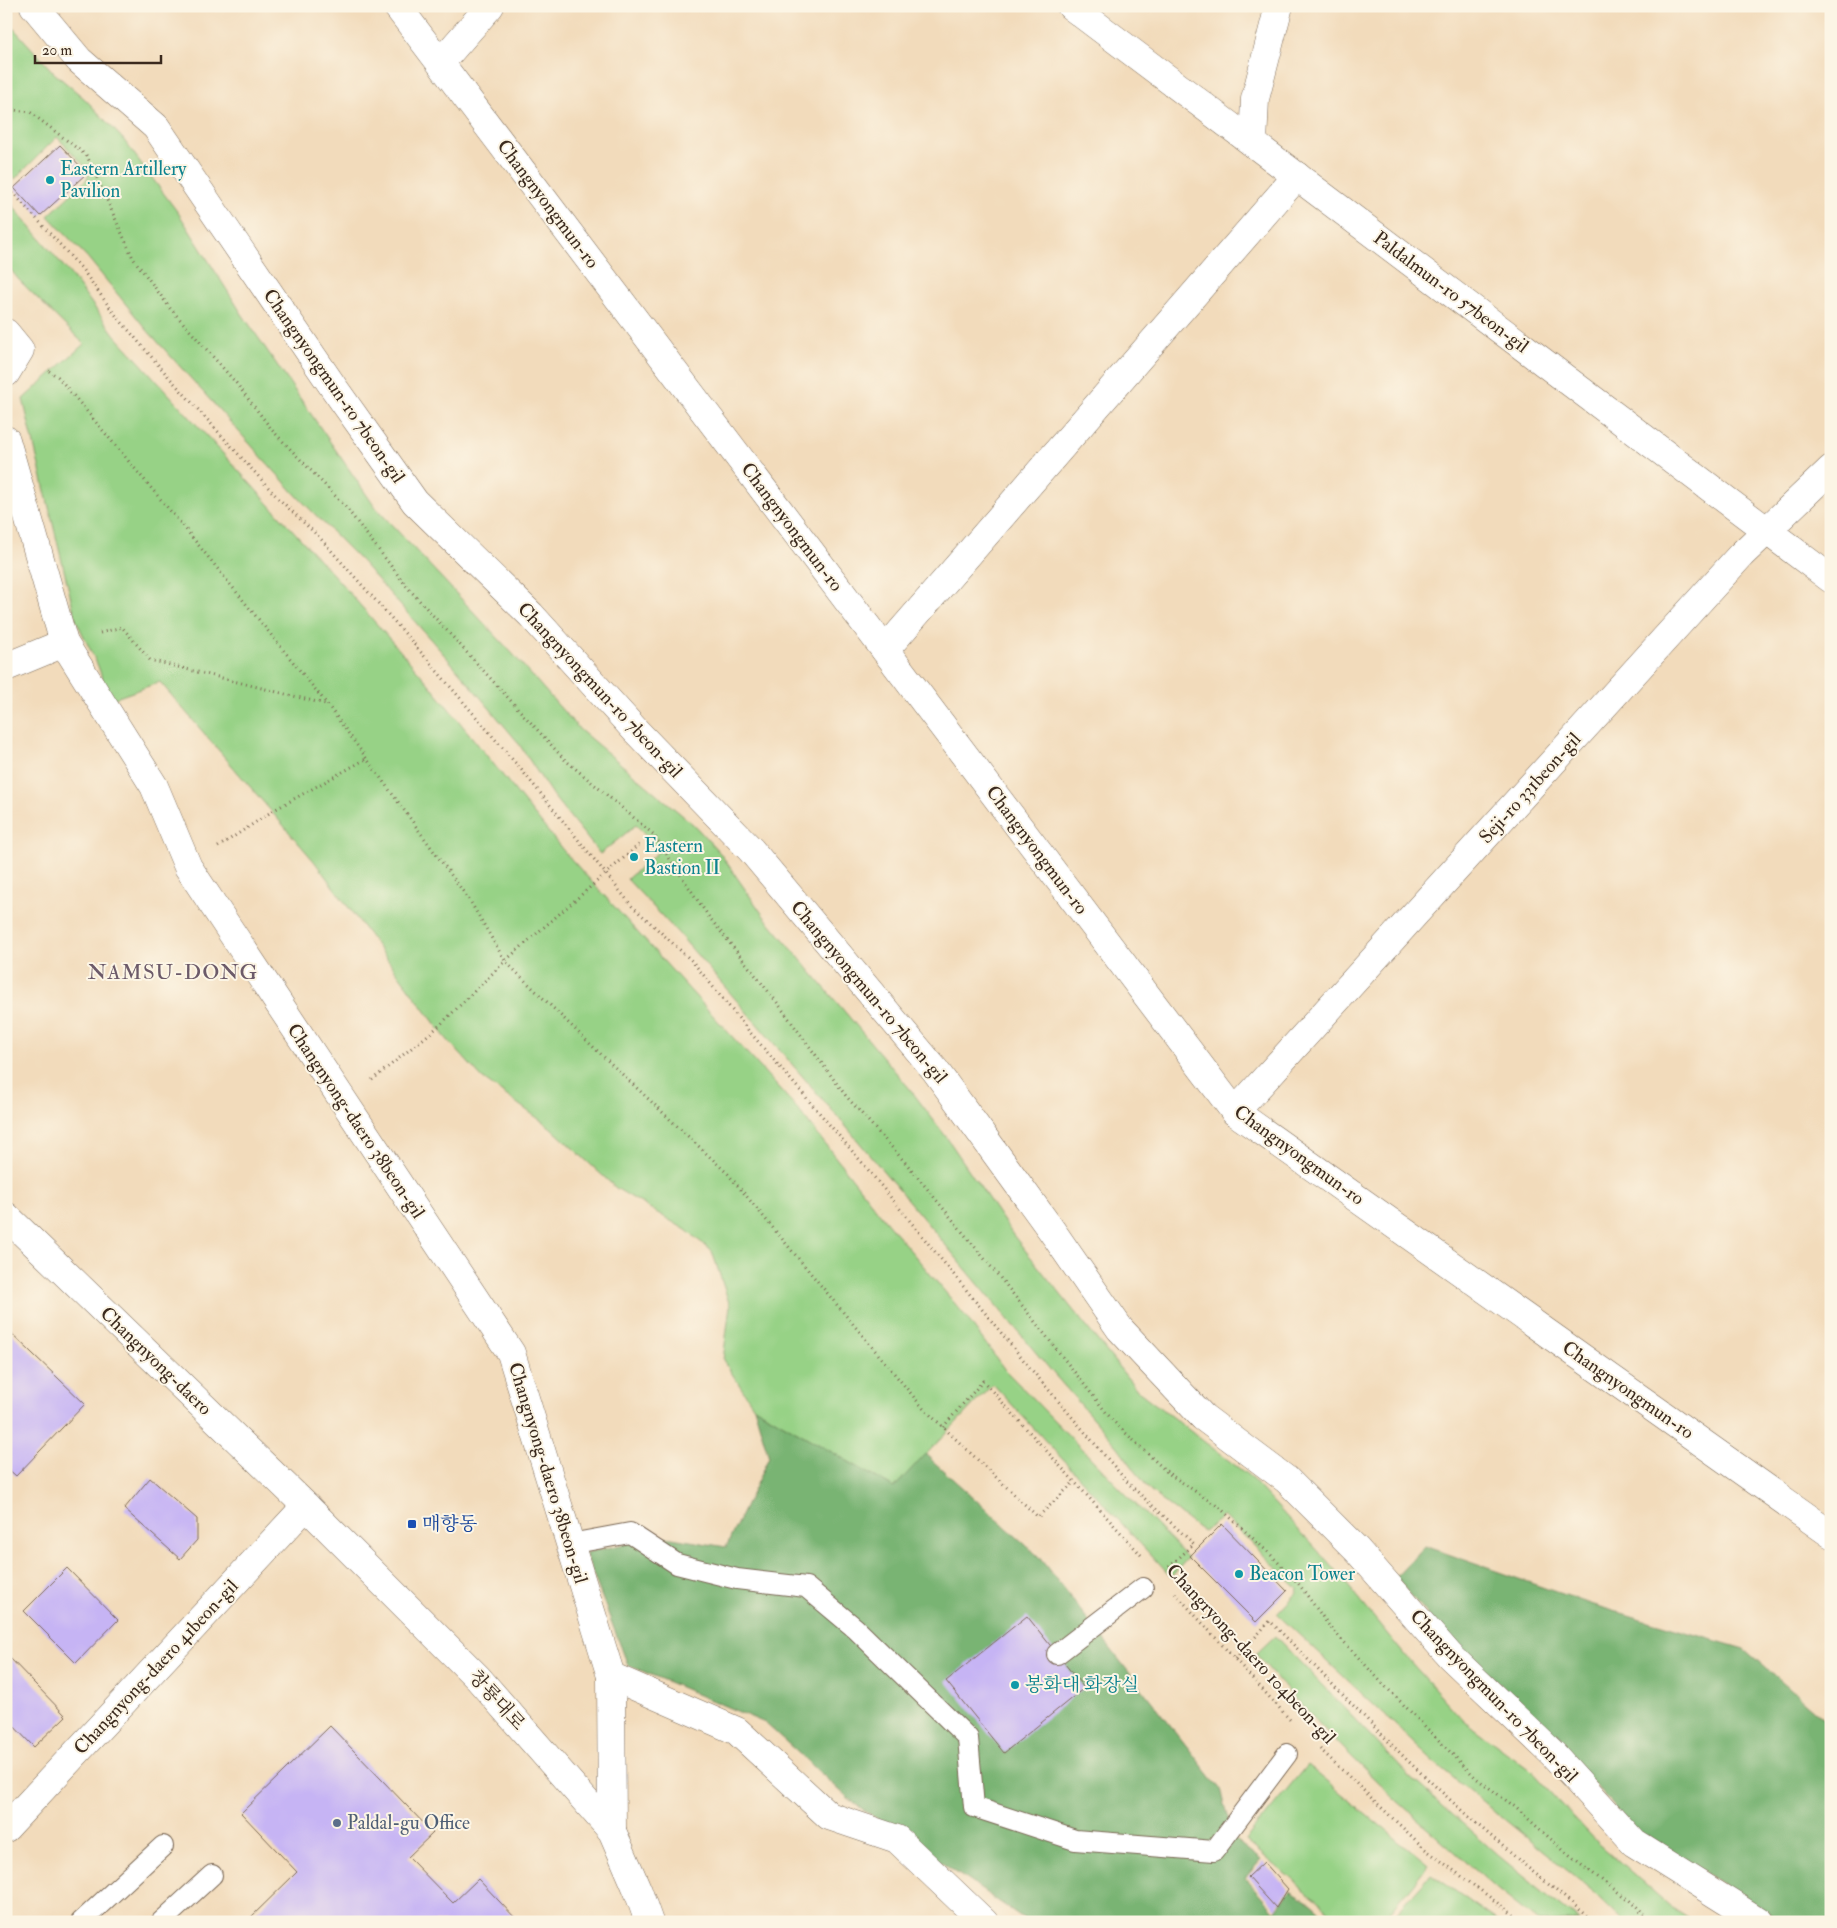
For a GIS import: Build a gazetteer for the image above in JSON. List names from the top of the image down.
{
  "streets": {
    "street": [
      "Changnyongmun-ro",
      "Paldalmun-ro 57beon-gil",
      "Changnyongmun-ro 7beon-gil",
      "Seji-ro 331beon-gil",
      "Changnyong-daero 38beon-gil",
      "Changnyong-daero",
      "Changnyong-daero 41beon-gil",
      "창룡대로"
    ],
    "path": ["Changryong-daero 104beon-gil"]
  },
  "crossings": [
    ["Changnyongmun-ro", "Seji-ro 331beon-gil"],
    ["Paldalmun-ro 57beon-gil", "Seji-ro 331beon-gil"],
    ["Changnyong-daero 38beon-gil", "창룡대로"],
    ["Changnyong-daero", "Changnyong-daero 41beon-gil"],
    ["Changnyong-daero", "창룡대로"],
    ["Changnyong-daero 41beon-gil", "창룡대로"]
  ],
  "districts": ["NAMSU-DONG"],
  "places": {
    "other": [
      "Eastern Artillery Pavilion",
      "Eastern Bastion II",
      "Beacon Tower",
      "봉화대 화장실",
      "Paldal-gu Office"
    ],
    "transit": ["매향동"]
  },
  "scale_bar": "20 m"
}
